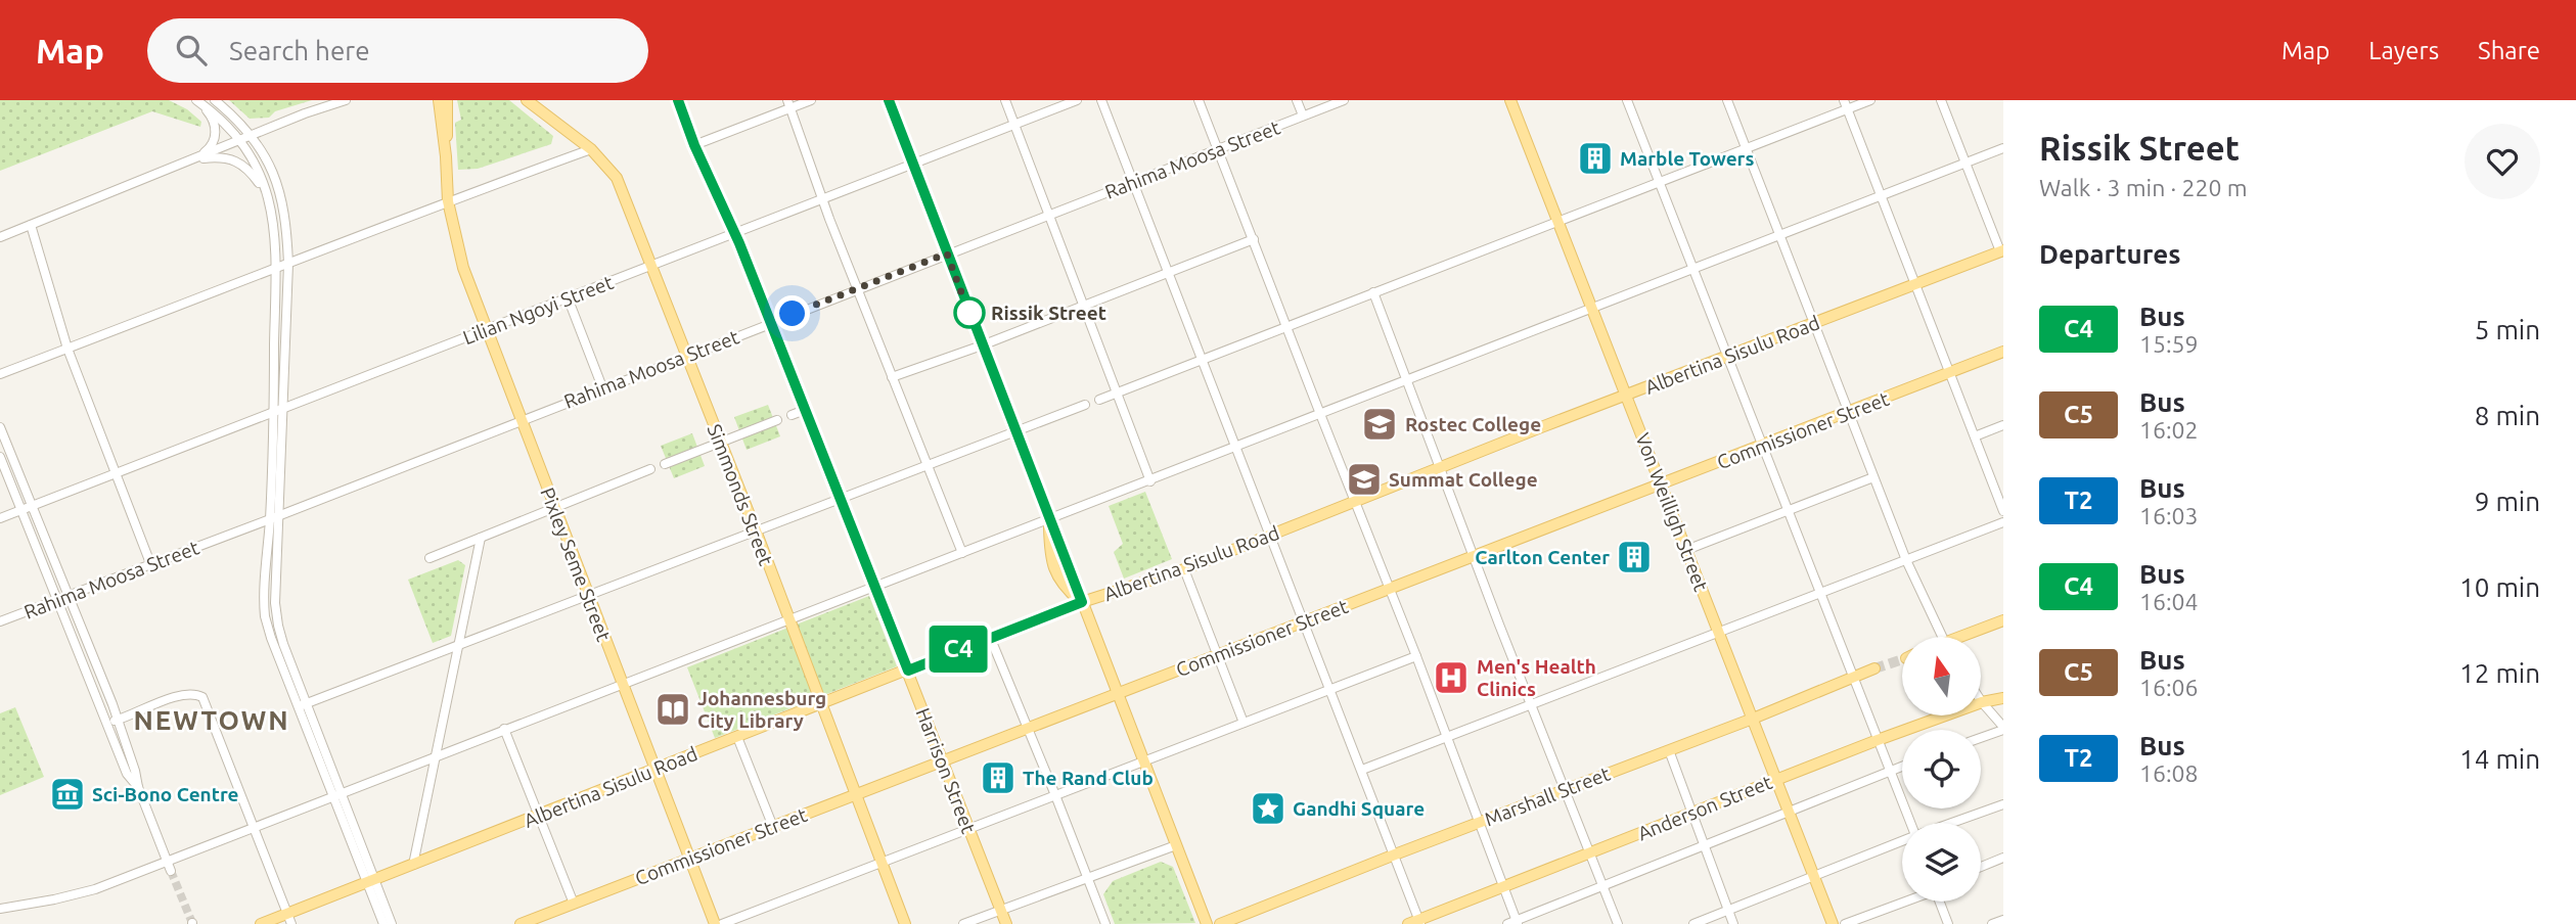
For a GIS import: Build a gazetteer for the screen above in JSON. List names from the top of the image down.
{
  "streets": {
    "main road": [
      "Albertina Sisulu Road",
      "Commissioner Street",
      "Simmonds Street",
      "Von Weilligh Street",
      "Pixley Seme Street",
      "Harrison Street",
      "Marshall Street",
      "Anderson Street"
    ],
    "street": ["Rahima Moosa Street", "Lilian Ngoyi Street"]
  },
  "crossings": [
    ["Rahima Moosa Street", "Simmonds Street"],
    ["Rahima Moosa Street", "Pixley Seme Street"],
    ["Rahima Moosa Street", "Harrison Street"],
    ["Lilian Ngoyi Street", "Simmonds Street"],
    ["Lilian Ngoyi Street", "Pixley Seme Street"],
    ["Lilian Ngoyi Street", "Harrison Street"],
    ["Albertina Sisulu Road", "Simmonds Street"],
    ["Albertina Sisulu Road", "Von Weilligh Street"],
    ["Albertina Sisulu Road", "Pixley Seme Street"],
    ["Albertina Sisulu Road", "Harrison Street"],
    ["Commissioner Street", "Simmonds Street"],
    ["Commissioner Street", "Von Weilligh Street"],
    ["Commissioner Street", "Pixley Seme Street"],
    ["Commissioner Street", "Harrison Street"],
    ["Von Weilligh Street", "Marshall Street"],
    ["Von Weilligh Street", "Anderson Street"]
  ],
  "districts": ["NEWTOWN"],
  "places": {
    "building": ["Marble Towers", "Carlton Center", "The Rand Club"],
    "other": ["Rissik Street"],
    "school or university": ["Rostec College", "Summat College"],
    "hospital": ["Men's Health Clinics"],
    "library": ["Johannesburg City Library"],
    "museum": ["Sci-Bono Centre"],
    "place": ["Gandhi Square"]
  },
  "lines": ["bus line C4"],
  "north": "top",
  "page": {
    "header": "Map",
    "search": "Search here",
    "nav": ["Map", "Layers", "Share"],
    "on_map": "C4",
    "heading": [
      ["Rissik Street", "Walk · 3 min · 220 m"],
      "Departures"
    ],
    "list": [
      {
        "mark": "C4",
        "name": "Bus",
        "note": "15:59",
        "value": "5 min"
      },
      {
        "mark": "C5",
        "name": "Bus",
        "note": "16:02",
        "value": "8 min"
      },
      {
        "mark": "T2",
        "name": "Bus",
        "note": "16:03",
        "value": "9 min"
      },
      {
        "mark": "C4",
        "name": "Bus",
        "note": "16:04",
        "value": "10 min"
      },
      {
        "mark": "C5",
        "name": "Bus",
        "note": "16:06",
        "value": "12 min"
      },
      {
        "mark": "T2",
        "name": "Bus",
        "note": "16:08",
        "value": "14 min"
      }
    ]
  }
}
